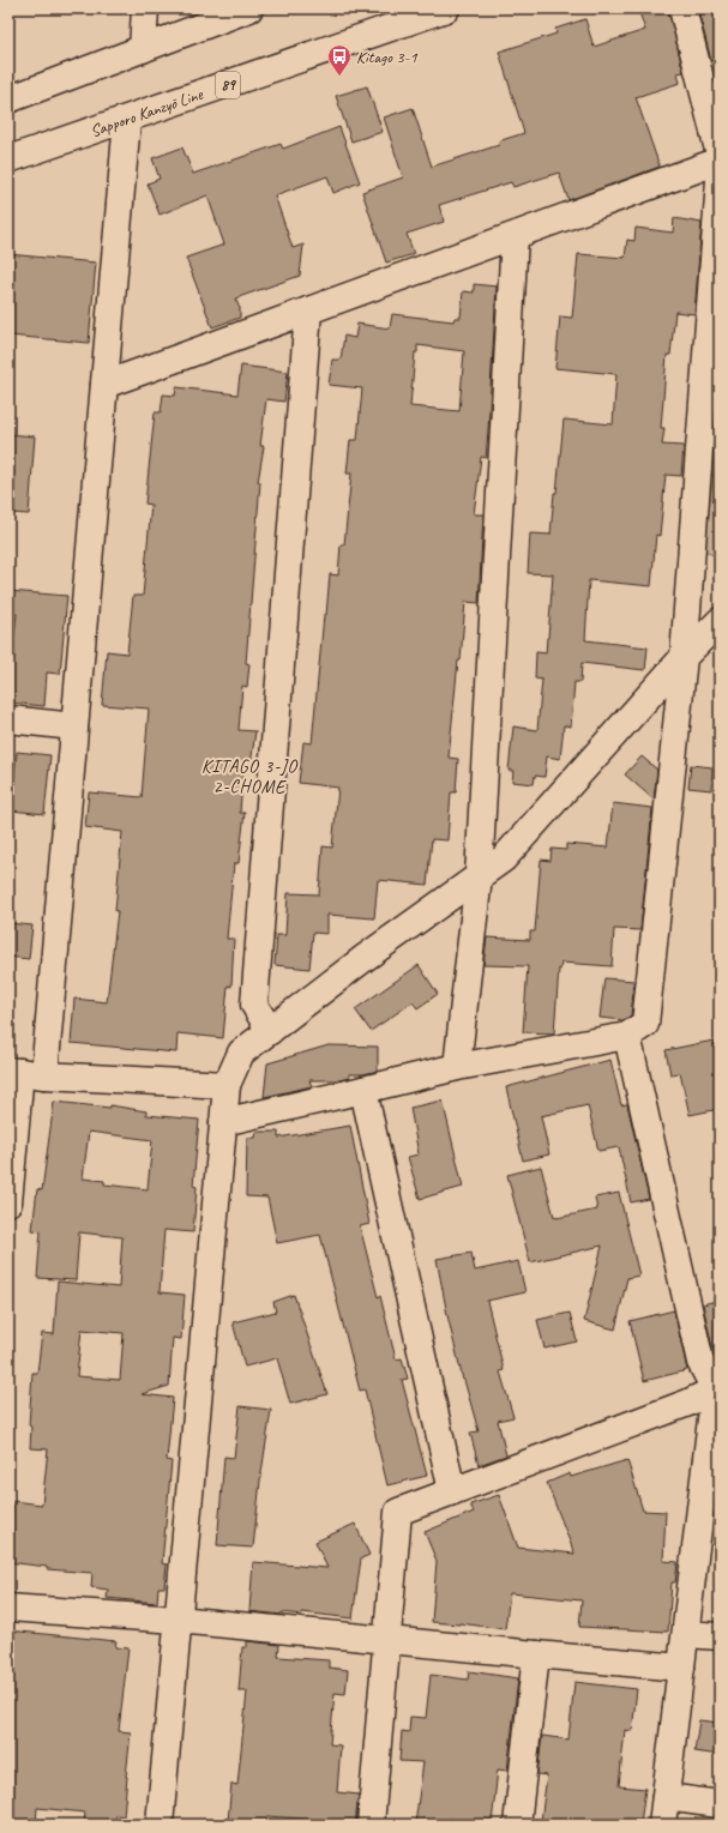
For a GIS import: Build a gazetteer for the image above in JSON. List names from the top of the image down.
{
  "streets": {
    "street": ["89", "Sapporo Kanzyō Line"]
  },
  "districts": ["KITAGO 3-JO 2-CHOME"],
  "places": {
    "bus stop": ["Kitago 3-1"]
  }
}
